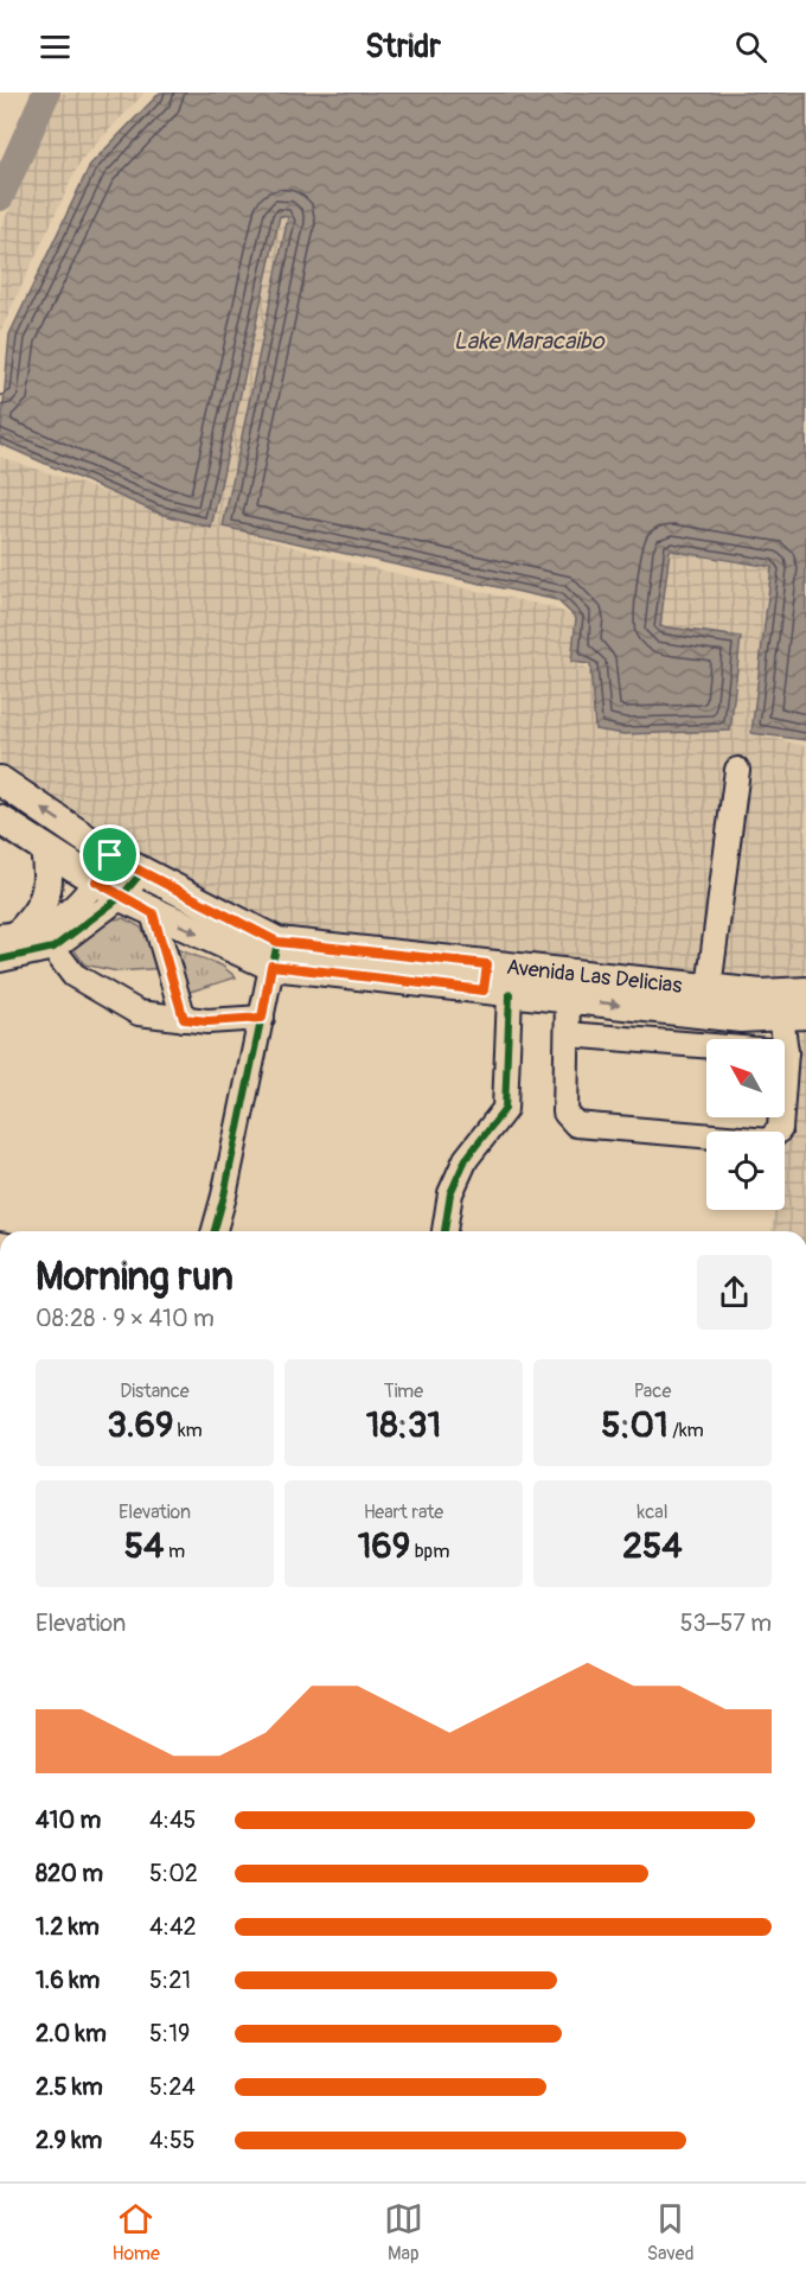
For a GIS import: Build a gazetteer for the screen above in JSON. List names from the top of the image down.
{
  "streets": {
    "main road": ["Avenida Las Delicias"]
  },
  "water": ["Lake Maracaibo"],
  "north": "top left",
  "page": {
    "header": "Stridr",
    "heading": ["Morning run", "08:28 · 9 × 410 m"],
    "stats": [
      ["Distance", "3.69 km"],
      ["Time", "18:31"],
      ["Pace", "5:01 /km"],
      ["Elevation", "54 m"],
      ["Heart rate", "169 bpm"],
      ["kcal", "254"]
    ],
    "chart": ["Elevation", "53–57 m"],
    "list": [
      {
        "name": "410 m",
        "note": "4:45"
      },
      {
        "name": "820 m",
        "note": "5:02"
      },
      {
        "name": "1.2 km",
        "note": "4:42"
      },
      {
        "name": "1.6 km",
        "note": "5:21"
      },
      {
        "name": "2.0 km",
        "note": "5:19"
      },
      {
        "name": "2.5 km",
        "note": "5:24"
      },
      {
        "name": "2.9 km",
        "note": "4:55"
      }
    ],
    "tabs": ["Home", "Map", "Saved"]
  }
}
